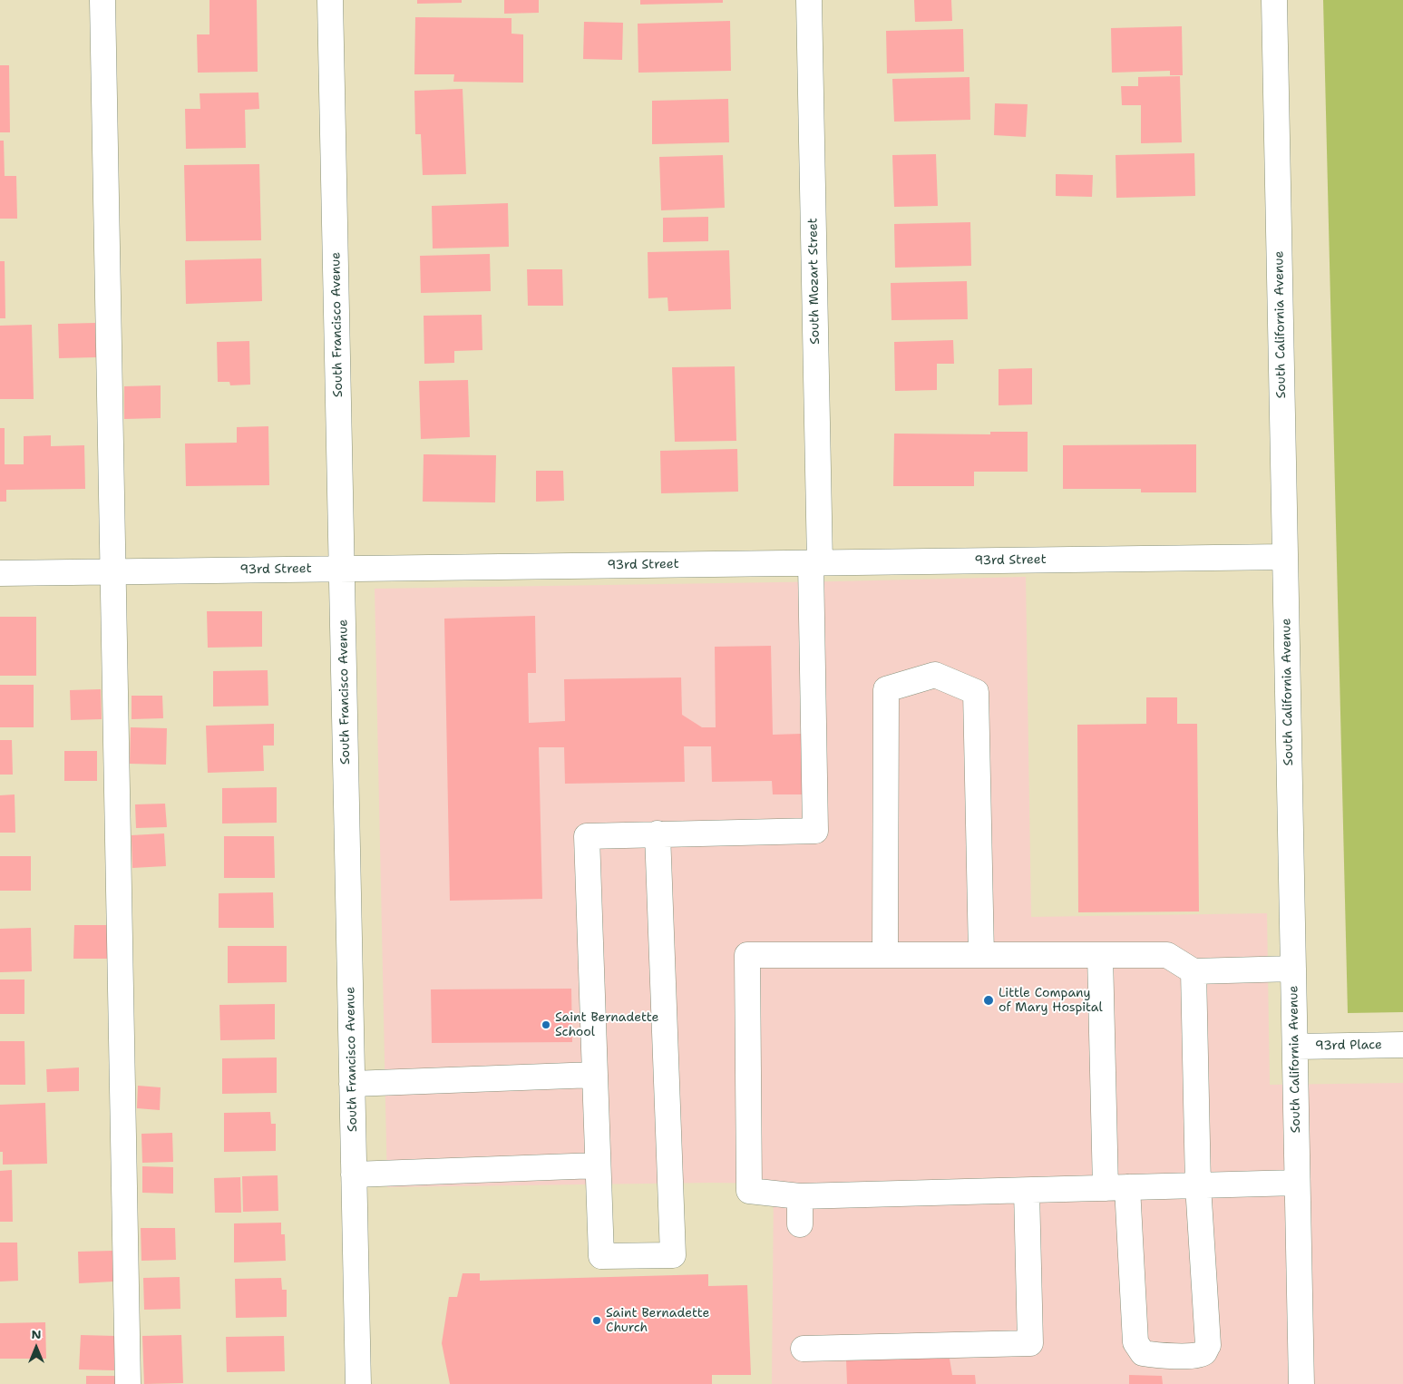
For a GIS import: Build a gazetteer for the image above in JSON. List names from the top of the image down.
{
  "streets": {
    "street": [
      "South Mozart Street",
      "South Francisco Avenue",
      "South California Avenue",
      "93rd Street",
      "93rd Place"
    ]
  },
  "crossings": [
    ["South Mozart Street", "93rd Street"],
    ["South Francisco Avenue", "93rd Street"],
    ["South California Avenue", "93rd Street"],
    ["South California Avenue", "93rd Place"]
  ],
  "places": ["Little Company of Mary Hospital", "Saint Bernadette School", "Saint Bernadette Church"],
  "north": "top"
}
